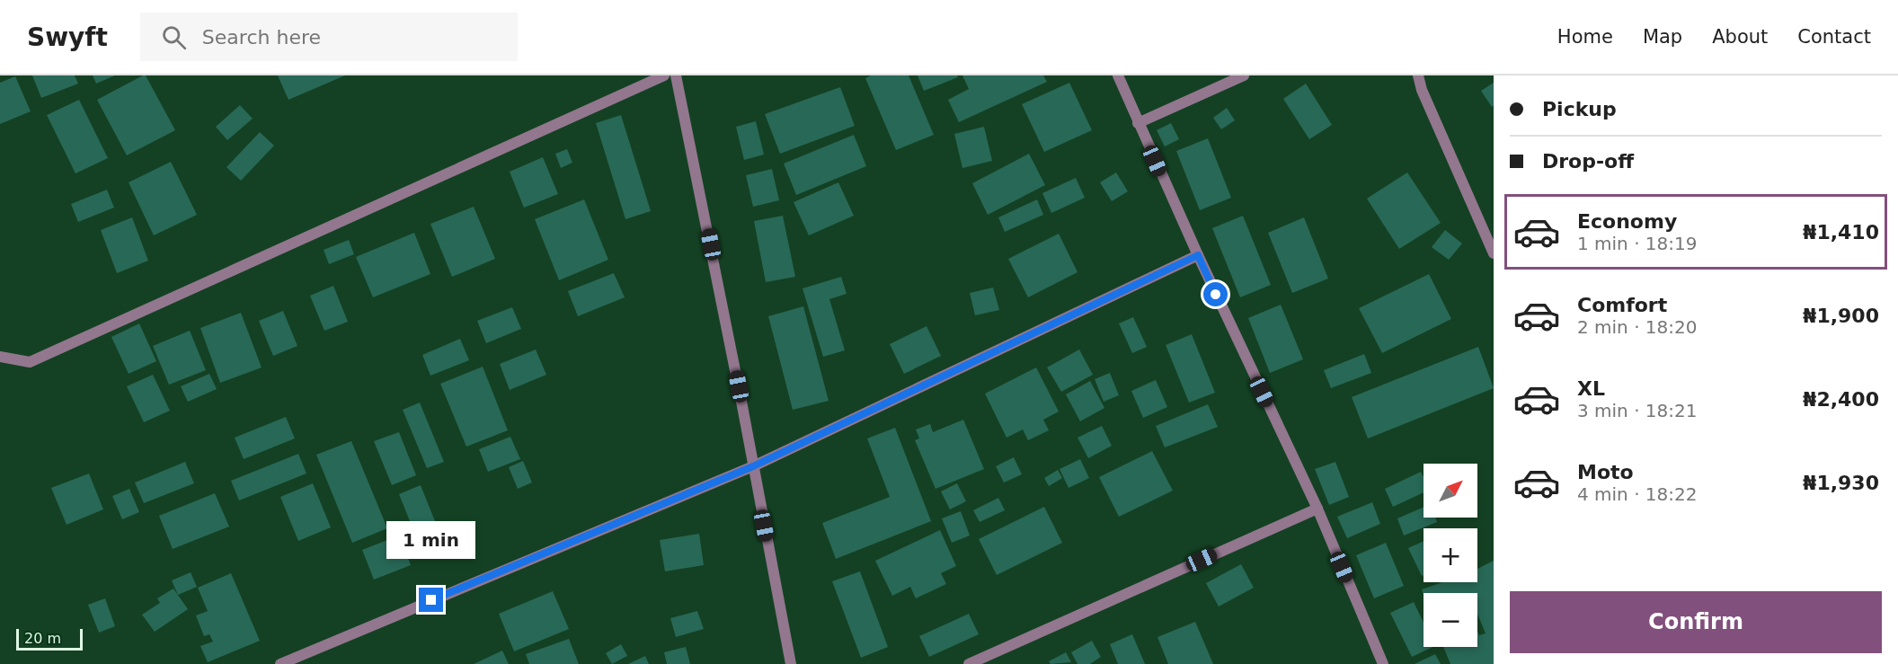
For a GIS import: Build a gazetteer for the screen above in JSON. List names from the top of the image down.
{
  "scale_bar": "20 m",
  "north": "top right",
  "page": {
    "header": "Swyft",
    "search": "Search here",
    "nav": [
      "Home",
      "Map",
      "About",
      "Contact"
    ],
    "banner": ["Pickup", "Drop-off"],
    "list": [
      {
        "name": "Economy",
        "note": "1 min · 18:19",
        "value": "₦1,410"
      },
      {
        "name": "Comfort",
        "note": "2 min · 18:20",
        "value": "₦1,900"
      },
      {
        "name": "XL",
        "note": "3 min · 18:21",
        "value": "₦2,400"
      },
      {
        "name": "Moto",
        "note": "4 min · 18:22",
        "value": "₦1,930"
      }
    ],
    "map_buttons": ["+", "−"],
    "bubble": "1 min",
    "buttons": "Confirm",
    "scale": "20 m"
  }
}
